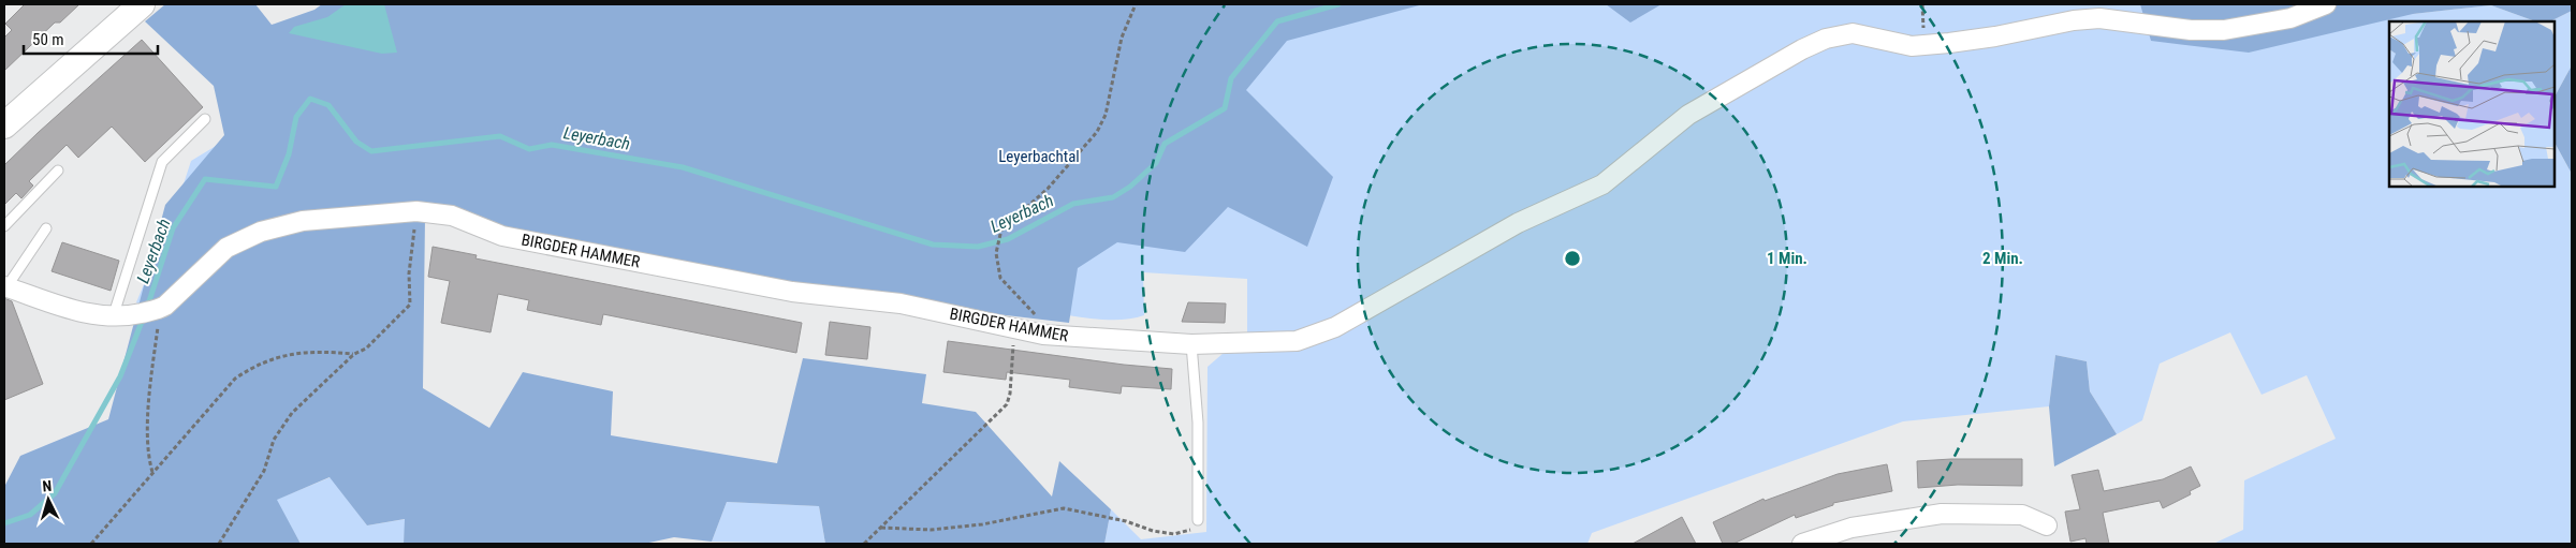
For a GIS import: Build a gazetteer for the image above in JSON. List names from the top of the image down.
{
  "streets": {
    "street": ["BIRGDER HAMMER"]
  },
  "water": ["Leyerbach"],
  "parks": ["Leyerbachtal"],
  "scale_bar": "50 m",
  "north": "top",
  "rings": ["1 Min.", "2 Min."]
}
